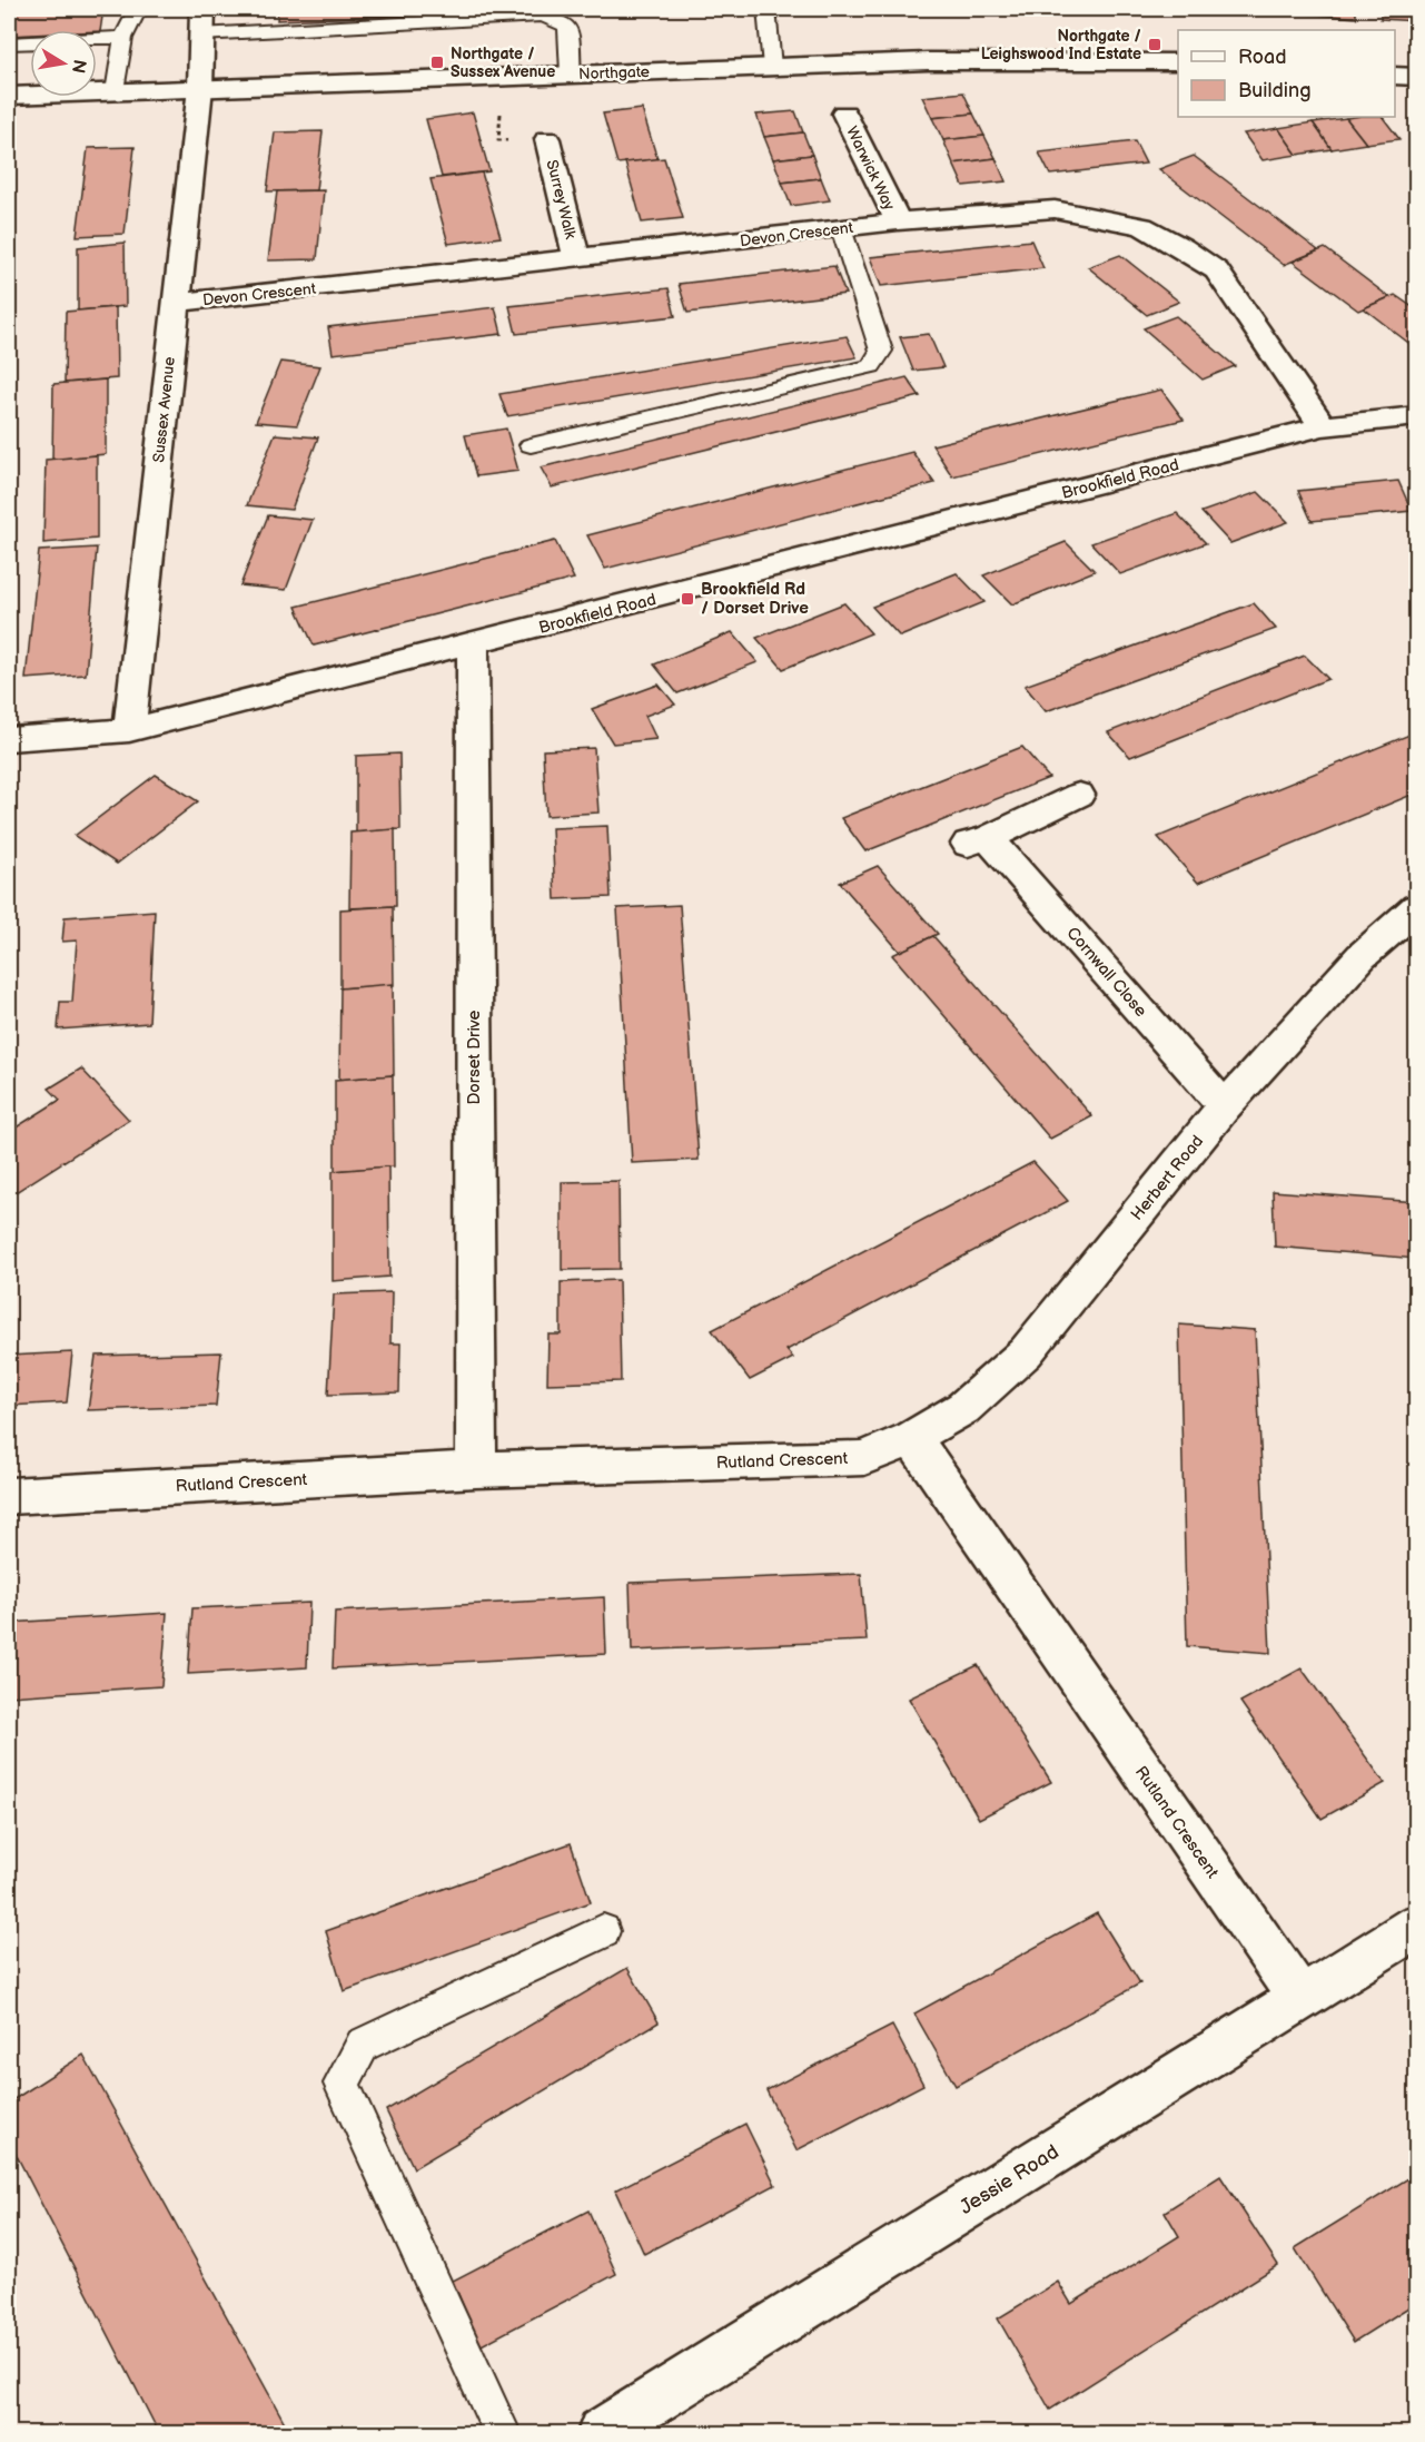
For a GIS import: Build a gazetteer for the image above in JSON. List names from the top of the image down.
{
  "streets": {
    "street": [
      "Northgate",
      "Warwick Way",
      "Surrey Walk",
      "Devon Crescent",
      "Sussex Avenue",
      "Brookfield Road",
      "Cornwall Close",
      "Dorset Drive",
      "Herbert Road",
      "Rutland Crescent",
      "Jessie Road"
    ]
  },
  "crossings": [
    ["Northgate", "Sussex Avenue"],
    ["Warwick Way", "Devon Crescent"],
    ["Surrey Walk", "Devon Crescent"],
    ["Devon Crescent", "Sussex Avenue"],
    ["Devon Crescent", "Brookfield Road"],
    ["Sussex Avenue", "Brookfield Road"],
    ["Brookfield Road", "Dorset Drive"],
    ["Cornwall Close", "Herbert Road"],
    ["Dorset Drive", "Rutland Crescent"],
    ["Herbert Road", "Rutland Crescent"],
    ["Rutland Crescent", "Jessie Road"]
  ],
  "places": {
    "transit": ["Northgate / Leighswood Ind Estate", "Northgate / Sussex Avenue", "Brookfield Rd / Dorset Drive"]
  },
  "legend": ["Road", "Building"],
  "north": "right"
}
